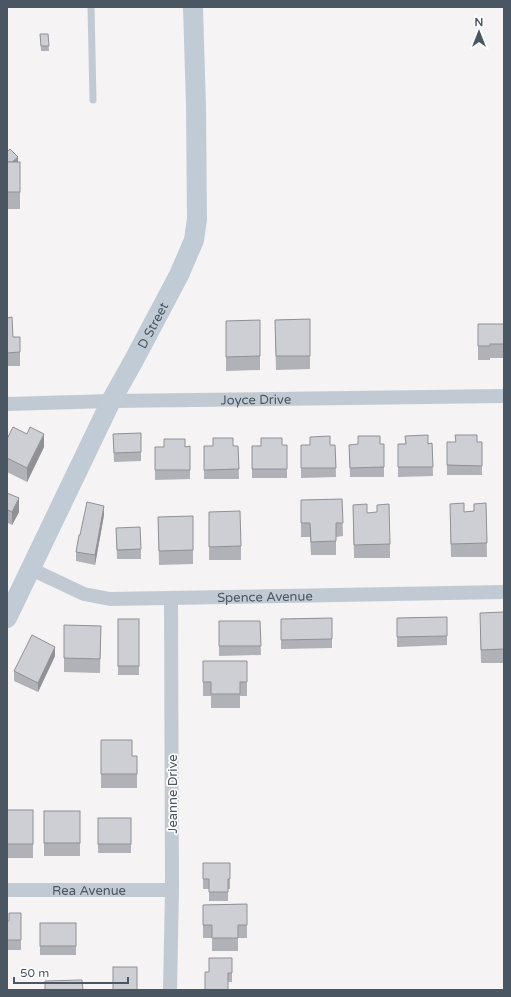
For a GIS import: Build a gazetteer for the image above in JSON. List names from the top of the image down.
{
  "streets": {
    "street": [
      "D Street",
      "Joyce Drive",
      "Spence Avenue",
      "Jeanne Drive",
      "Rea Avenue"
    ]
  },
  "crossings": [
    ["D Street", "Joyce Drive"],
    ["D Street", "Spence Avenue"],
    ["Spence Avenue", "Jeanne Drive"],
    ["Jeanne Drive", "Rea Avenue"]
  ],
  "scale_bar": "50 m",
  "north": "top"
}
